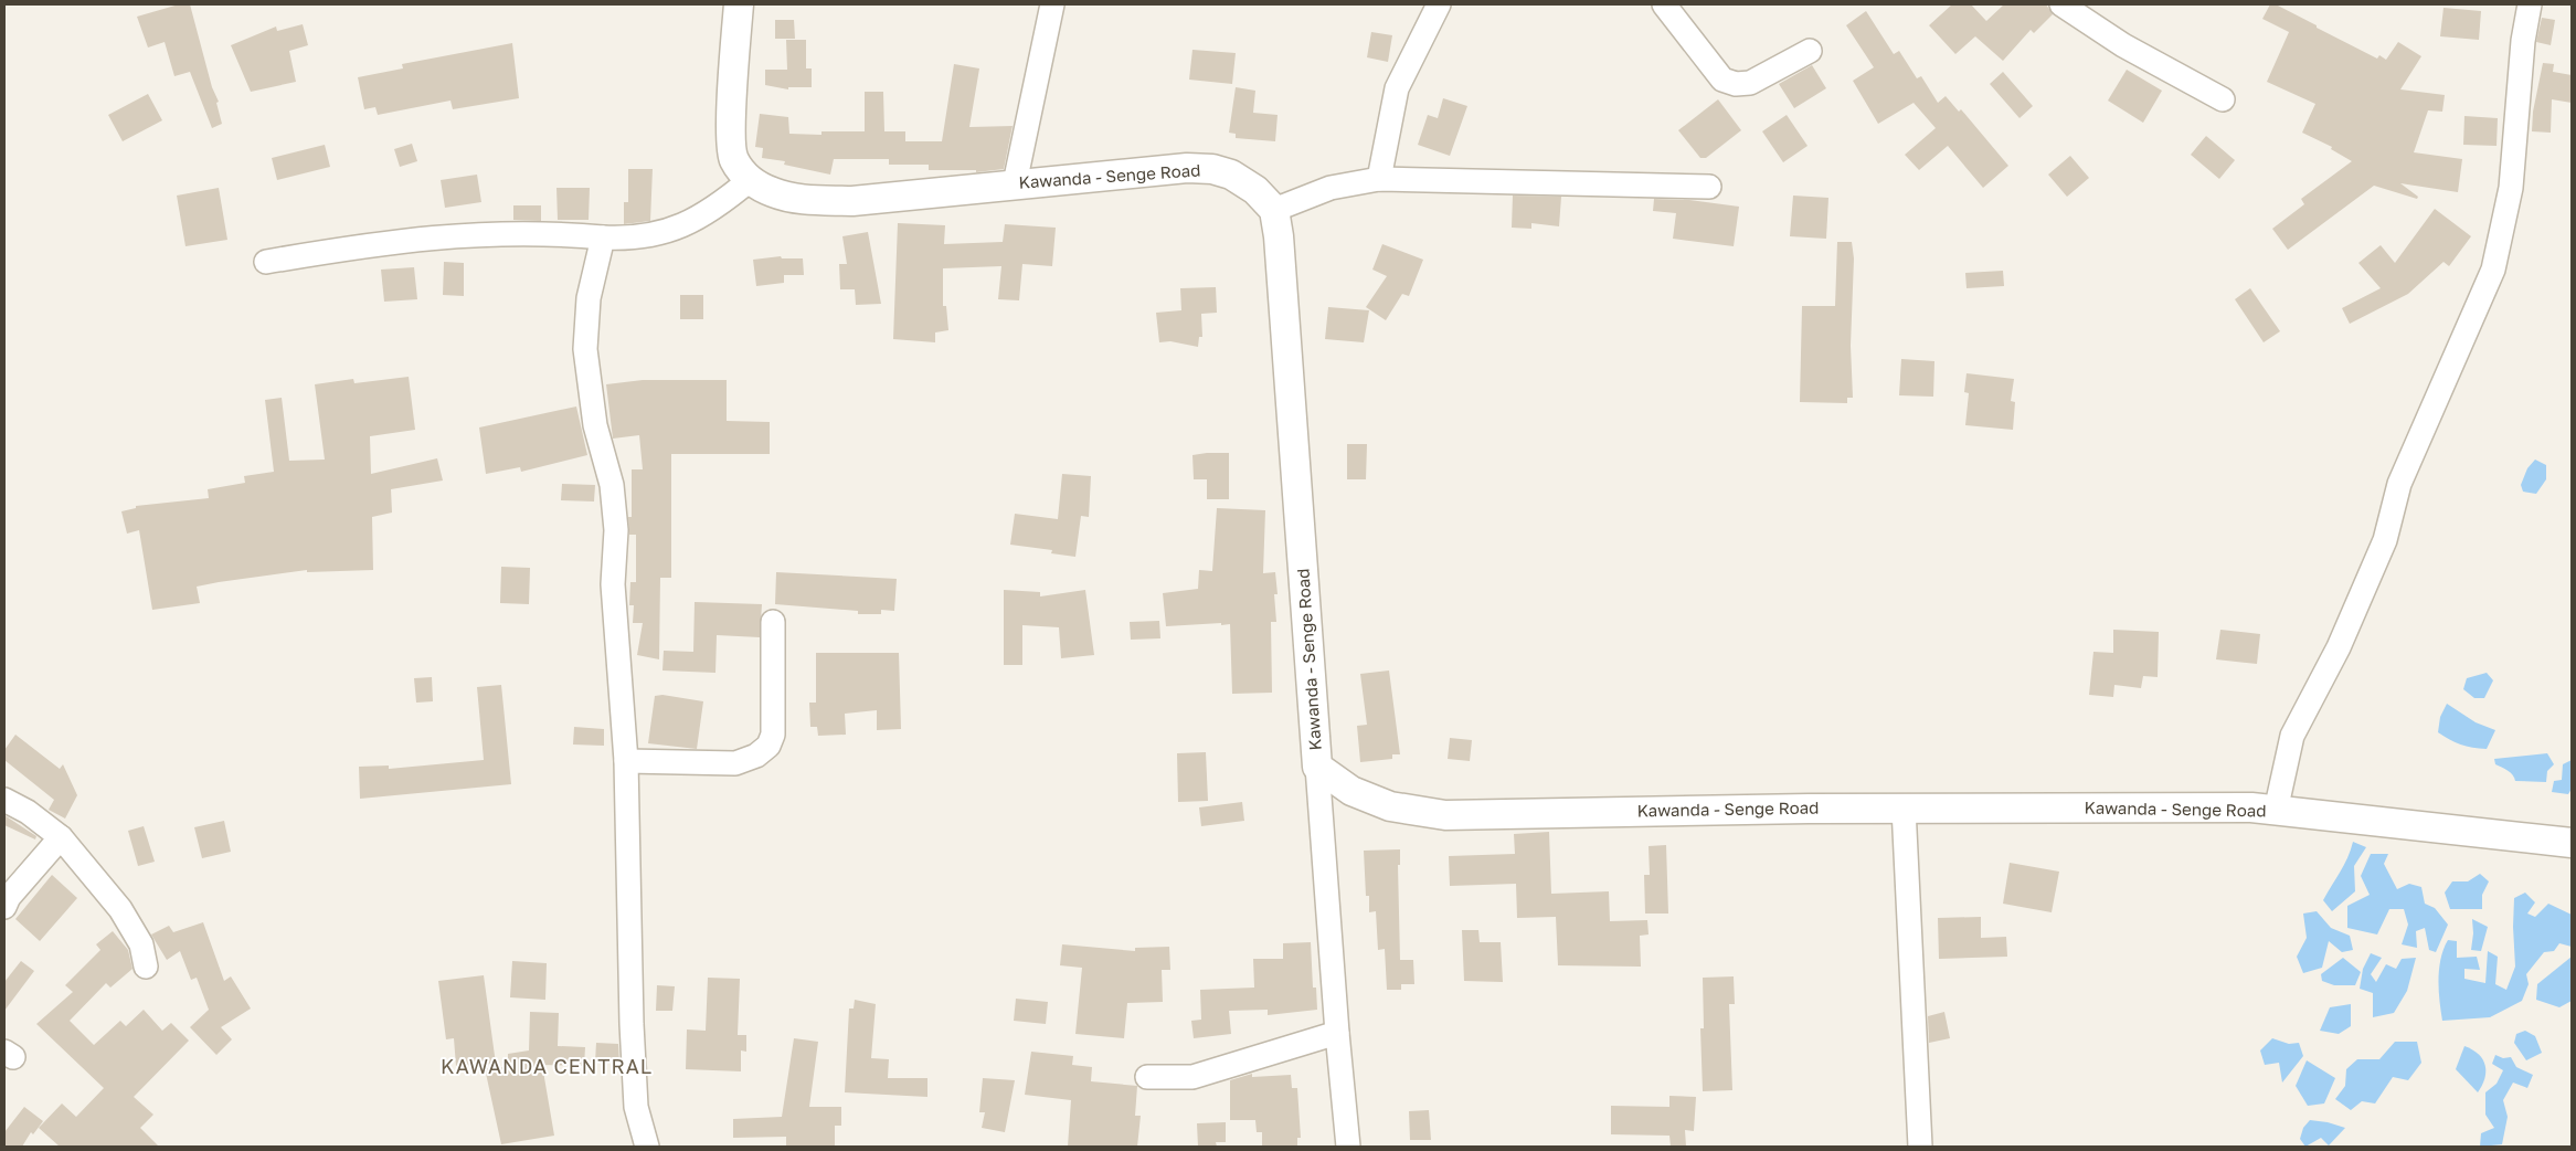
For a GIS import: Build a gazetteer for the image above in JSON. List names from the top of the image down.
{
  "streets": {
    "street": ["Kawanda - Senge Road"]
  },
  "districts": ["KAWANDA CENTRAL"]
}
